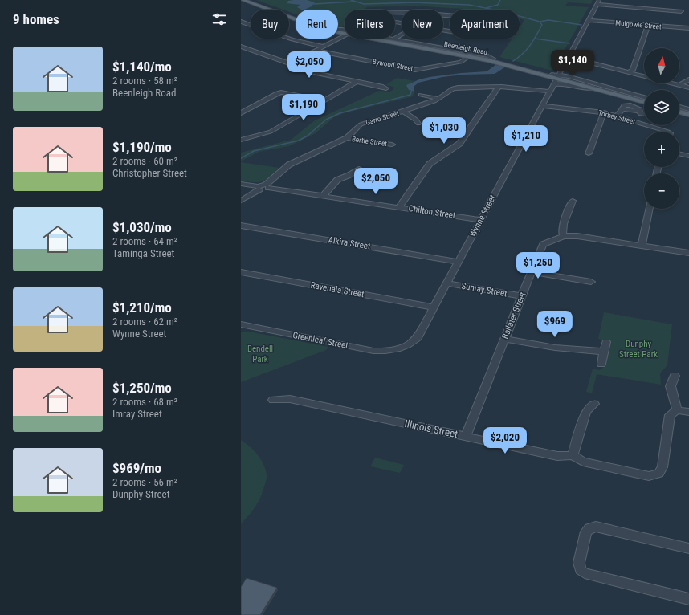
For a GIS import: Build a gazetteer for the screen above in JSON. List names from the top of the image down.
{
  "streets": {
    "main road": ["Beenleigh Road"],
    "street": [
      "Mulgowie Street",
      "Bywood Street",
      "Torbey Street",
      "Garro Street",
      "Bertie Street",
      "Chilton Street",
      "Wynne Street",
      "Alkira Street",
      "Ravenala Street",
      "Sunray Street",
      "Ballater Street",
      "Greenleaf Street",
      "Illinois Street"
    ]
  },
  "crossings": [
    ["Mulgowie Street", "Wynne Street"],
    ["Beenleigh Road", "Bywood Street"],
    ["Beenleigh Road", "Wynne Street"],
    ["Torbey Street", "Wynne Street"],
    ["Garro Street", "Bertie Street"],
    ["Garro Street", "Chilton Street"],
    ["Garro Street", "Wynne Street"],
    ["Chilton Street", "Wynne Street"],
    ["Wynne Street", "Alkira Street"],
    ["Wynne Street", "Ravenala Street"],
    ["Wynne Street", "Sunray Street"],
    ["Wynne Street", "Greenleaf Street"],
    ["Sunray Street", "Ballater Street"],
    ["Ballater Street", "Illinois Street"]
  ],
  "parks": ["Dunphy Street Park", "Bendell Park"],
  "north": "top",
  "page": {
    "heading": "9 homes",
    "chip": [
      "Buy",
      "Rent",
      "Filters",
      "New",
      "Apartment"
    ],
    "list": [
      {
        "name": "$1,140/mo",
        "note": "2 rooms · 58 m² · Beenleigh Road"
      },
      {
        "name": "$1,190/mo",
        "note": "2 rooms · 60 m² · Christopher Street"
      },
      {
        "name": "$1,030/mo",
        "note": "2 rooms · 64 m² · Taminga Street"
      },
      {
        "name": "$1,210/mo",
        "note": "2 rooms · 62 m² · Wynne Street"
      },
      {
        "name": "$1,250/mo",
        "note": "2 rooms · 68 m² · Imray Street"
      },
      {
        "name": "$969/mo",
        "note": "2 rooms · 56 m² · Dunphy Street"
      }
    ],
    "map_buttons": ["+", "−"],
    "price": [
      "$1,140",
      "$2,050",
      "$1,190",
      "$1,030",
      "$1,210",
      "$2,050",
      "$1,250",
      "$969",
      "$2,020"
    ]
  }
}
